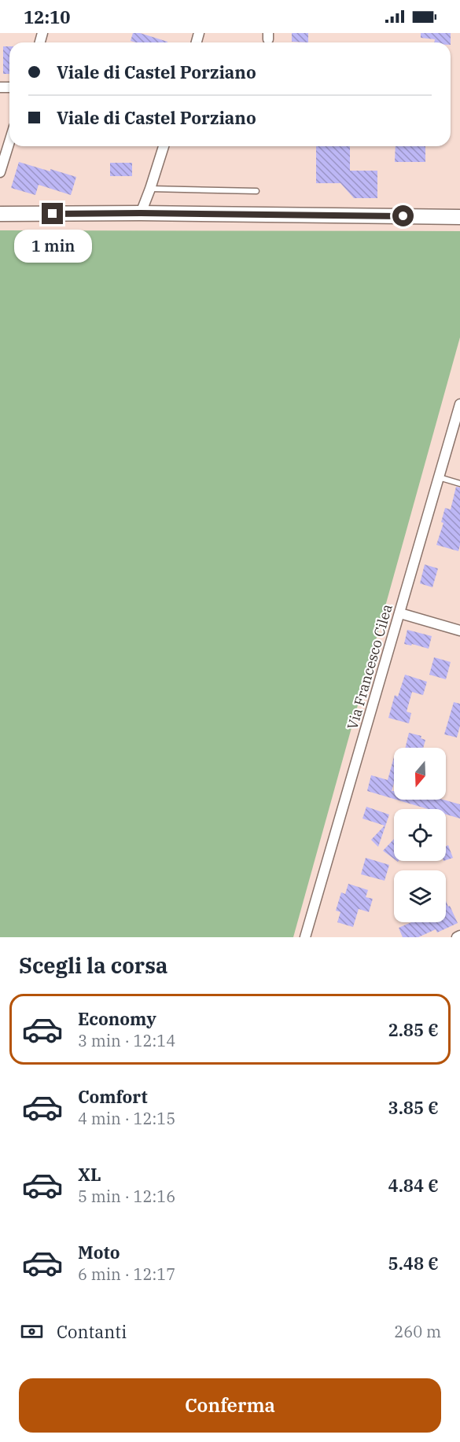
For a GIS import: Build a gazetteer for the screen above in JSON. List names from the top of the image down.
{
  "streets": {
    "street": ["Via Francesco Cilea"]
  },
  "north": "bottom",
  "page": {
    "status": "12:10",
    "banner": ["Viale di Castel Porziano", "Viale di Castel Porziano"],
    "bubble": "1 min",
    "heading": "Scegli la corsa",
    "list": [
      {
        "name": "Economy",
        "note": "3 min · 12:14",
        "value": "2.85 €"
      },
      {
        "name": "Comfort",
        "note": "4 min · 12:15",
        "value": "3.85 €"
      },
      {
        "name": "XL",
        "note": "5 min · 12:16",
        "value": "4.84 €"
      },
      {
        "name": "Moto",
        "note": "6 min · 12:17",
        "value": "5.48 €"
      }
    ],
    "pay": ["Contanti", "260 m"],
    "buttons": "Conferma"
  }
}
